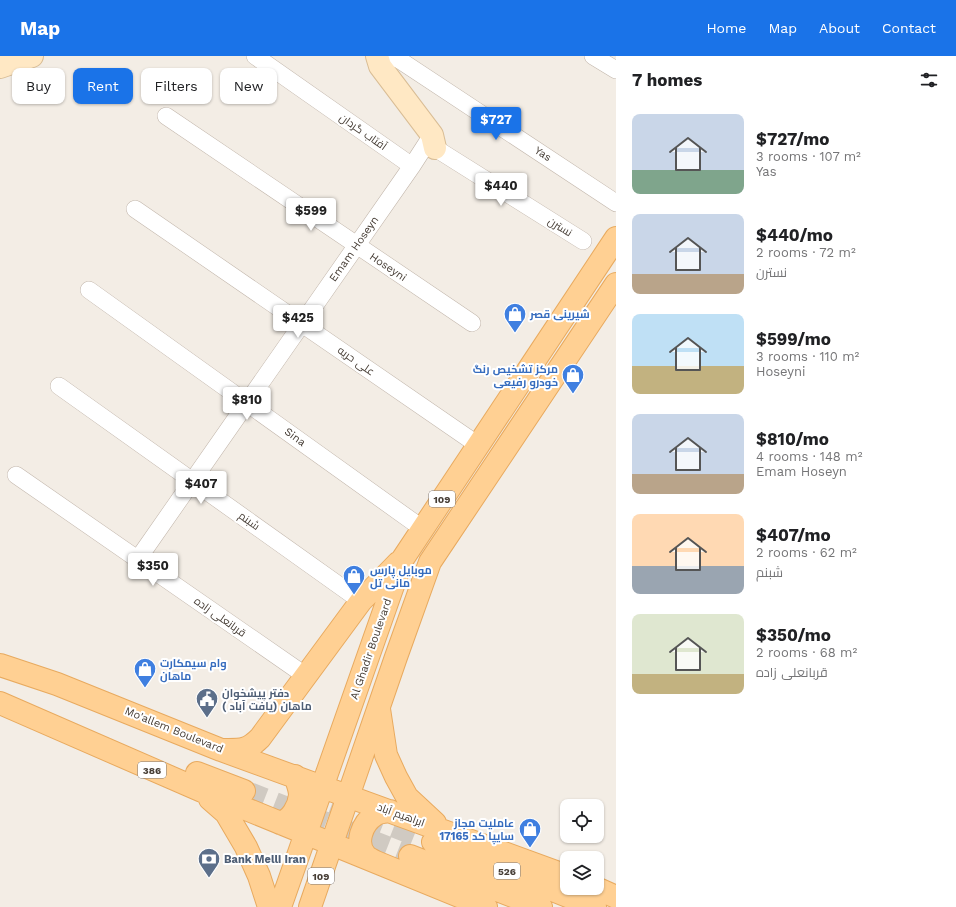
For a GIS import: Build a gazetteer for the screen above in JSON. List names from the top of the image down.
{
  "streets": {
    "main road": [
      "109",
      "Al Ghadir Boulevard",
      "Mo'allem Boulevard",
      "386",
      "ابراهیم آباد",
      "526"
    ],
    "street": [
      "آفتاب گردان",
      "Yas",
      "نسترن",
      "Emam Hoseyn",
      "Hoseyni",
      "علی حریه",
      "Sina",
      "شبنم",
      "قربانعلی زاده"
    ]
  },
  "crossings": [
    ["آفتاب گردان", "Emam Hoseyn"],
    ["نسترن", "Emam Hoseyn"],
    ["Emam Hoseyn", "Hoseyni"],
    ["Emam Hoseyn", "علی حریه"],
    ["Emam Hoseyn", "Sina"],
    ["Emam Hoseyn", "شبنم"],
    ["Emam Hoseyn", "قربانعلی زاده"],
    ["علی حریه", "Al Ghadir Boulevard"],
    ["Sina", "Al Ghadir Boulevard"],
    ["109", "Al Ghadir Boulevard"],
    ["109", "Mo'allem Boulevard"],
    ["109", "386"],
    ["109", "ابراهیم آباد"],
    ["Al Ghadir Boulevard", "Mo'allem Boulevard"],
    ["Mo'allem Boulevard", "ابراهیم آباد"]
  ],
  "places": {
    "shop": [
      "شیرینی قصر",
      "مرکز تشخیص رنگ خودرو رفیعی",
      "موبایل پارس مانی تل",
      "وام سیمکارت ماهان",
      "عاملیت مجاز سایپا کد 17165"
    ],
    "public building": ["دفتر پیشخوان ماهان (یافت آباد )"],
    "bank": ["Bank Melli Iran"]
  },
  "page": {
    "header": "Map",
    "nav": [
      "Home",
      "Map",
      "About",
      "Contact"
    ],
    "heading": "7 homes",
    "chip": [
      "Buy",
      "Rent",
      "Filters",
      "New"
    ],
    "list": [
      {
        "name": "$727/mo",
        "note": "3 rooms · 107 m² · Yas"
      },
      {
        "name": "$440/mo",
        "note": "2 rooms · 72 m² · نسترن"
      },
      {
        "name": "$599/mo",
        "note": "3 rooms · 110 m² · Hoseyni"
      },
      {
        "name": "$810/mo",
        "note": "4 rooms · 148 m² · Emam Hoseyn"
      },
      {
        "name": "$407/mo",
        "note": "2 rooms · 62 m² · شبنم"
      },
      {
        "name": "$350/mo",
        "note": "2 rooms · 68 m² · قربانعلی زاده"
      }
    ],
    "price": [
      "$727",
      "$440",
      "$599",
      "$425",
      "$810",
      "$407",
      "$350"
    ]
  }
}
